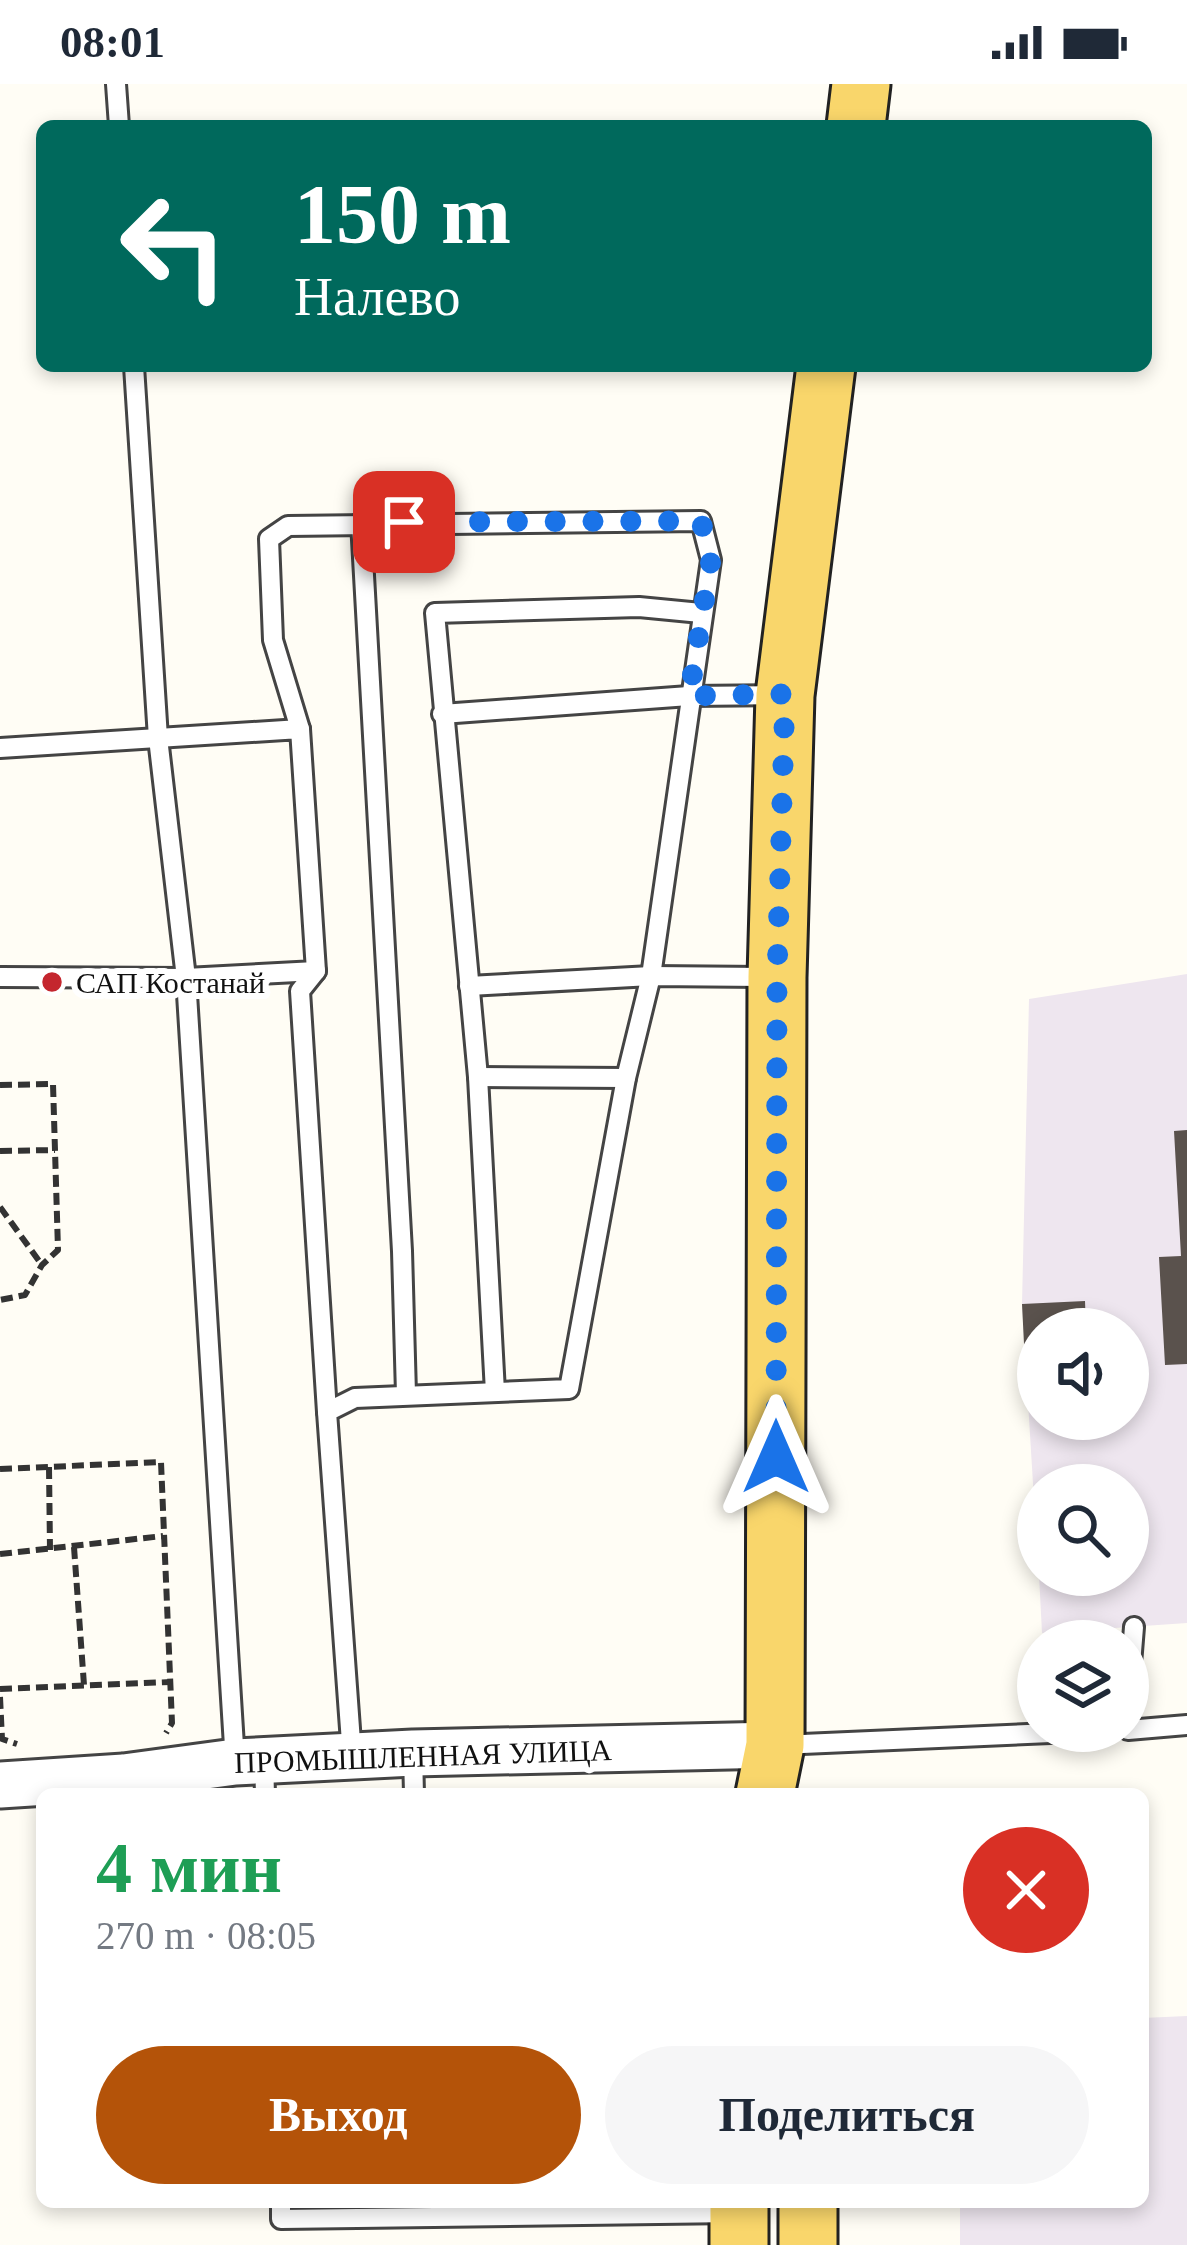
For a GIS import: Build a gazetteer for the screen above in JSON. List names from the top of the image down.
{
  "streets": {
    "street": ["ПРОМЫШЛЕННАЯ УЛИЦА"]
  },
  "places": ["САП Костанай"],
  "page": {
    "status": "08:01",
    "turn": ["150 m", "Налево"],
    "heading": ["4 мин", "270 m · 08:05"],
    "buttons": ["Выход", "Поделиться"]
  }
}
